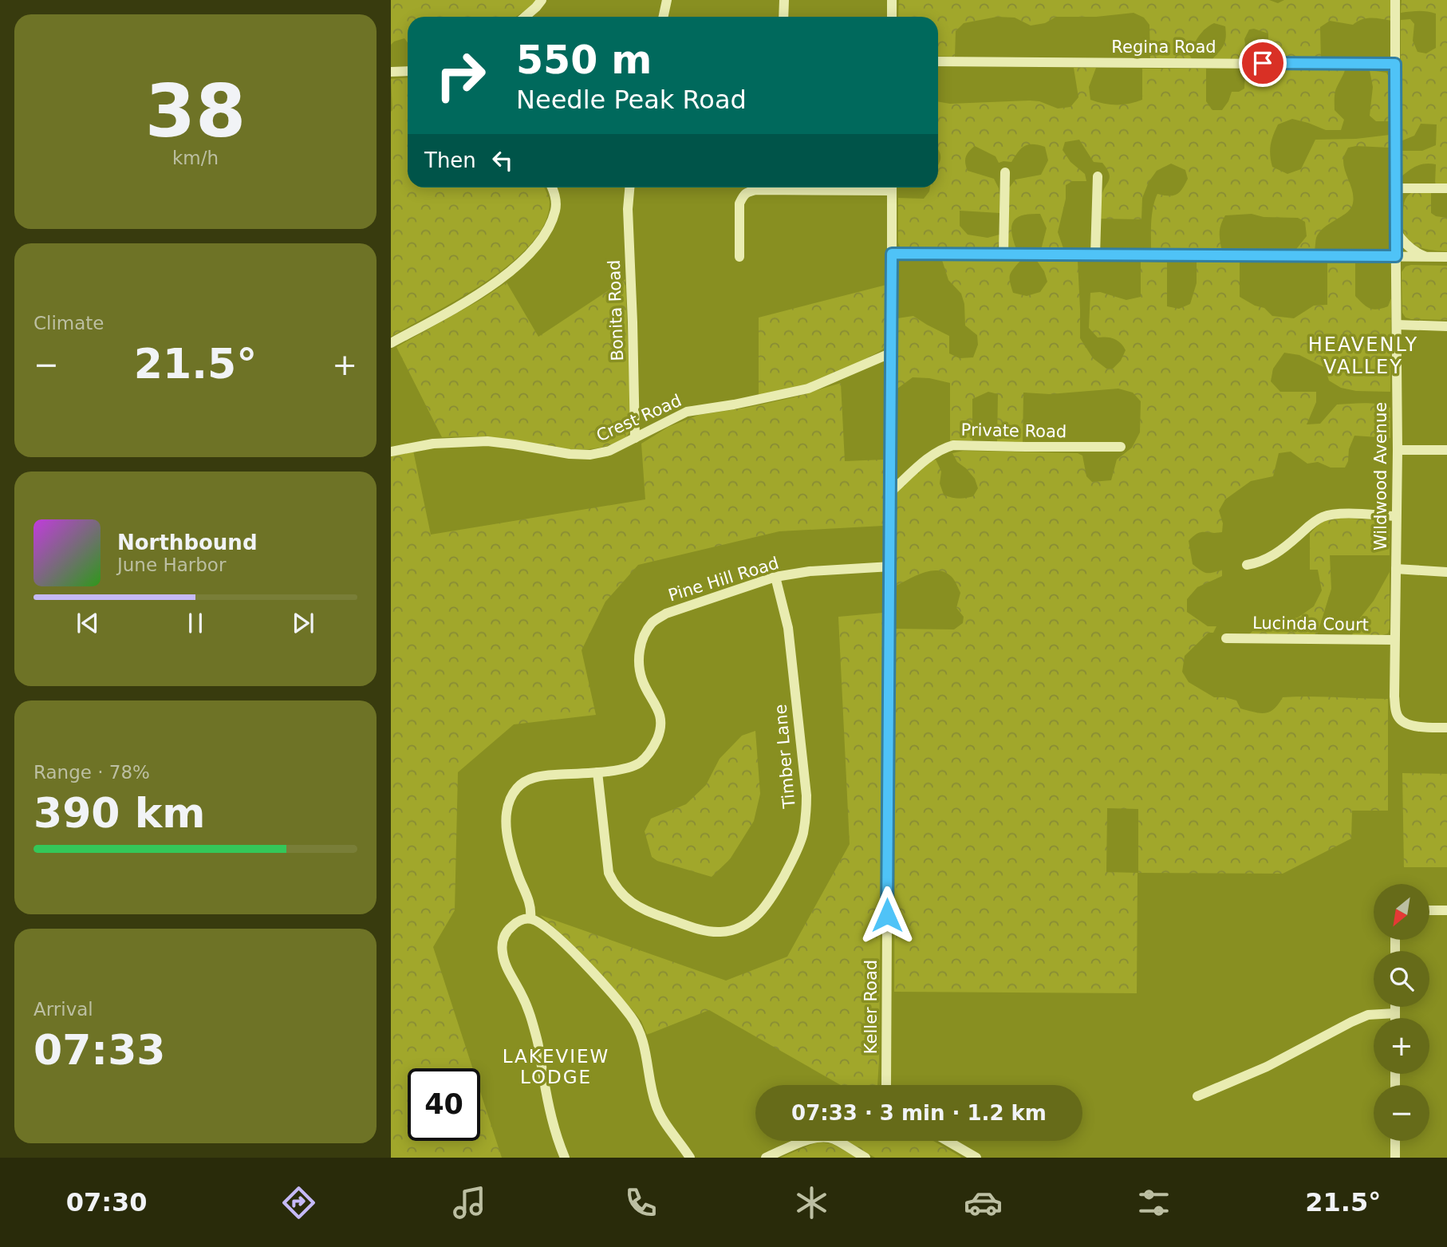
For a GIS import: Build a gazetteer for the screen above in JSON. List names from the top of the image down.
{
  "streets": {
    "street": [
      "Regina Road",
      "Bonita Road",
      "Crest Road",
      "Private Road",
      "Wildwood Avenue",
      "Pine Hill Road",
      "Lucinda Court",
      "Timber Lane",
      "Keller Road"
    ]
  },
  "crossings": [
    ["Regina Road", "Wildwood Avenue"],
    ["Bonita Road", "Crest Road"],
    ["Crest Road", "Keller Road"],
    ["Private Road", "Keller Road"],
    ["Wildwood Avenue", "Lucinda Court"],
    ["Pine Hill Road", "Timber Lane"],
    ["Pine Hill Road", "Keller Road"]
  ],
  "districts": ["HEAVENLY VALLEY", "LAKEVIEW LODGE"],
  "north": "bottom left",
  "page": {
    "tile": [
      ["38", "km/h"],
      "Climate",
      ["Range · 78%", "390 km"],
      ["Arrival", "07:33"]
    ],
    "turn": ["550 m", "Needle Peak Road"],
    "then": "Then",
    "heat": ["−", "21.5°", "+"],
    "song": ["Northbound", "June Harbor"],
    "map_buttons": ["+", "−"],
    "limit": "40",
    "trip": "07:33 · 3 min · 1.2 km",
    "tabs": ["07:30", "21.5°"]
  }
}
